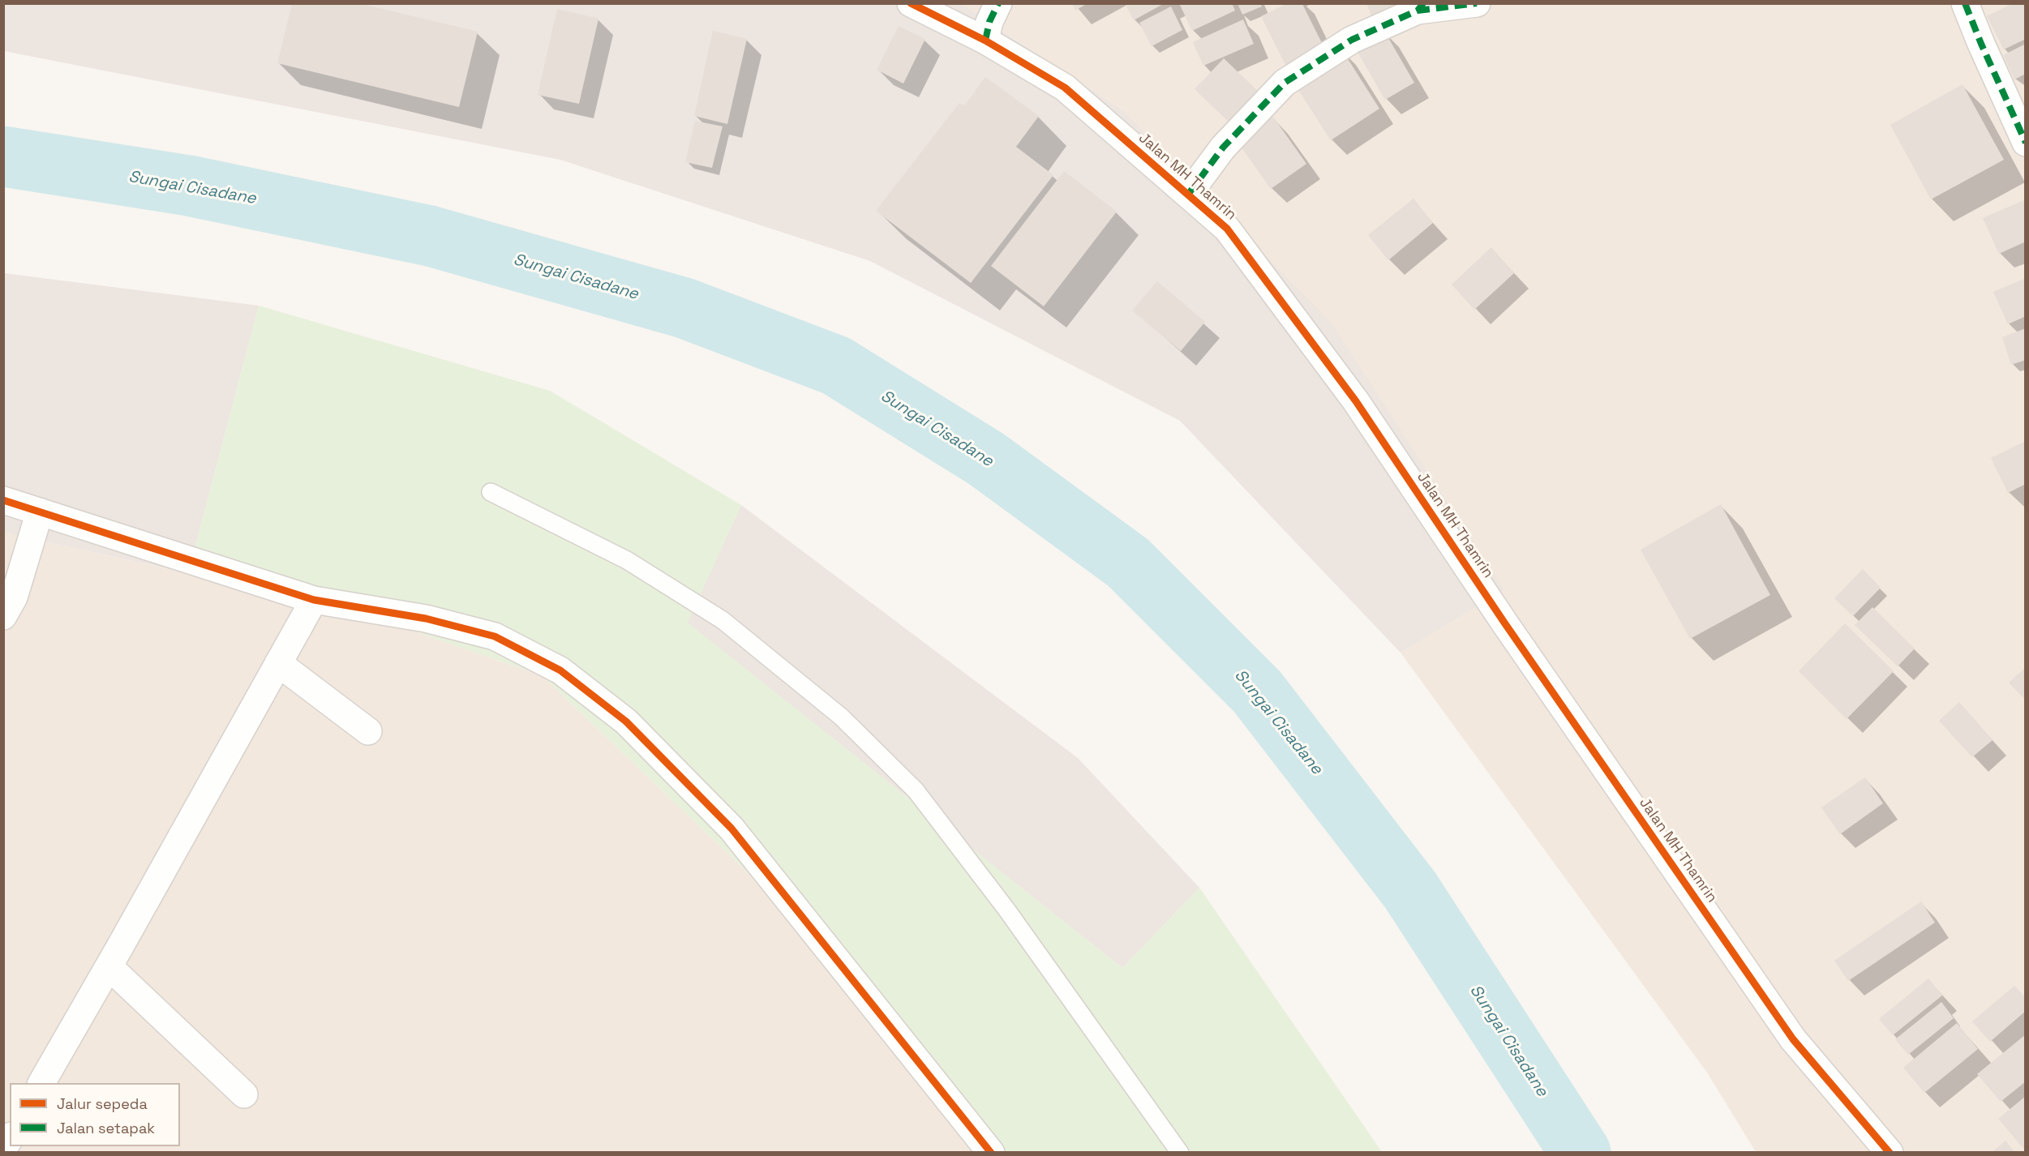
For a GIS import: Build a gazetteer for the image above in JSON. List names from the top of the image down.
{
  "streets": {
    "street": ["Jalan MH Thamrin"]
  },
  "water": ["Sungai Cisadane"],
  "legend": ["Jalur sepeda", "Jalan setapak"]
}
